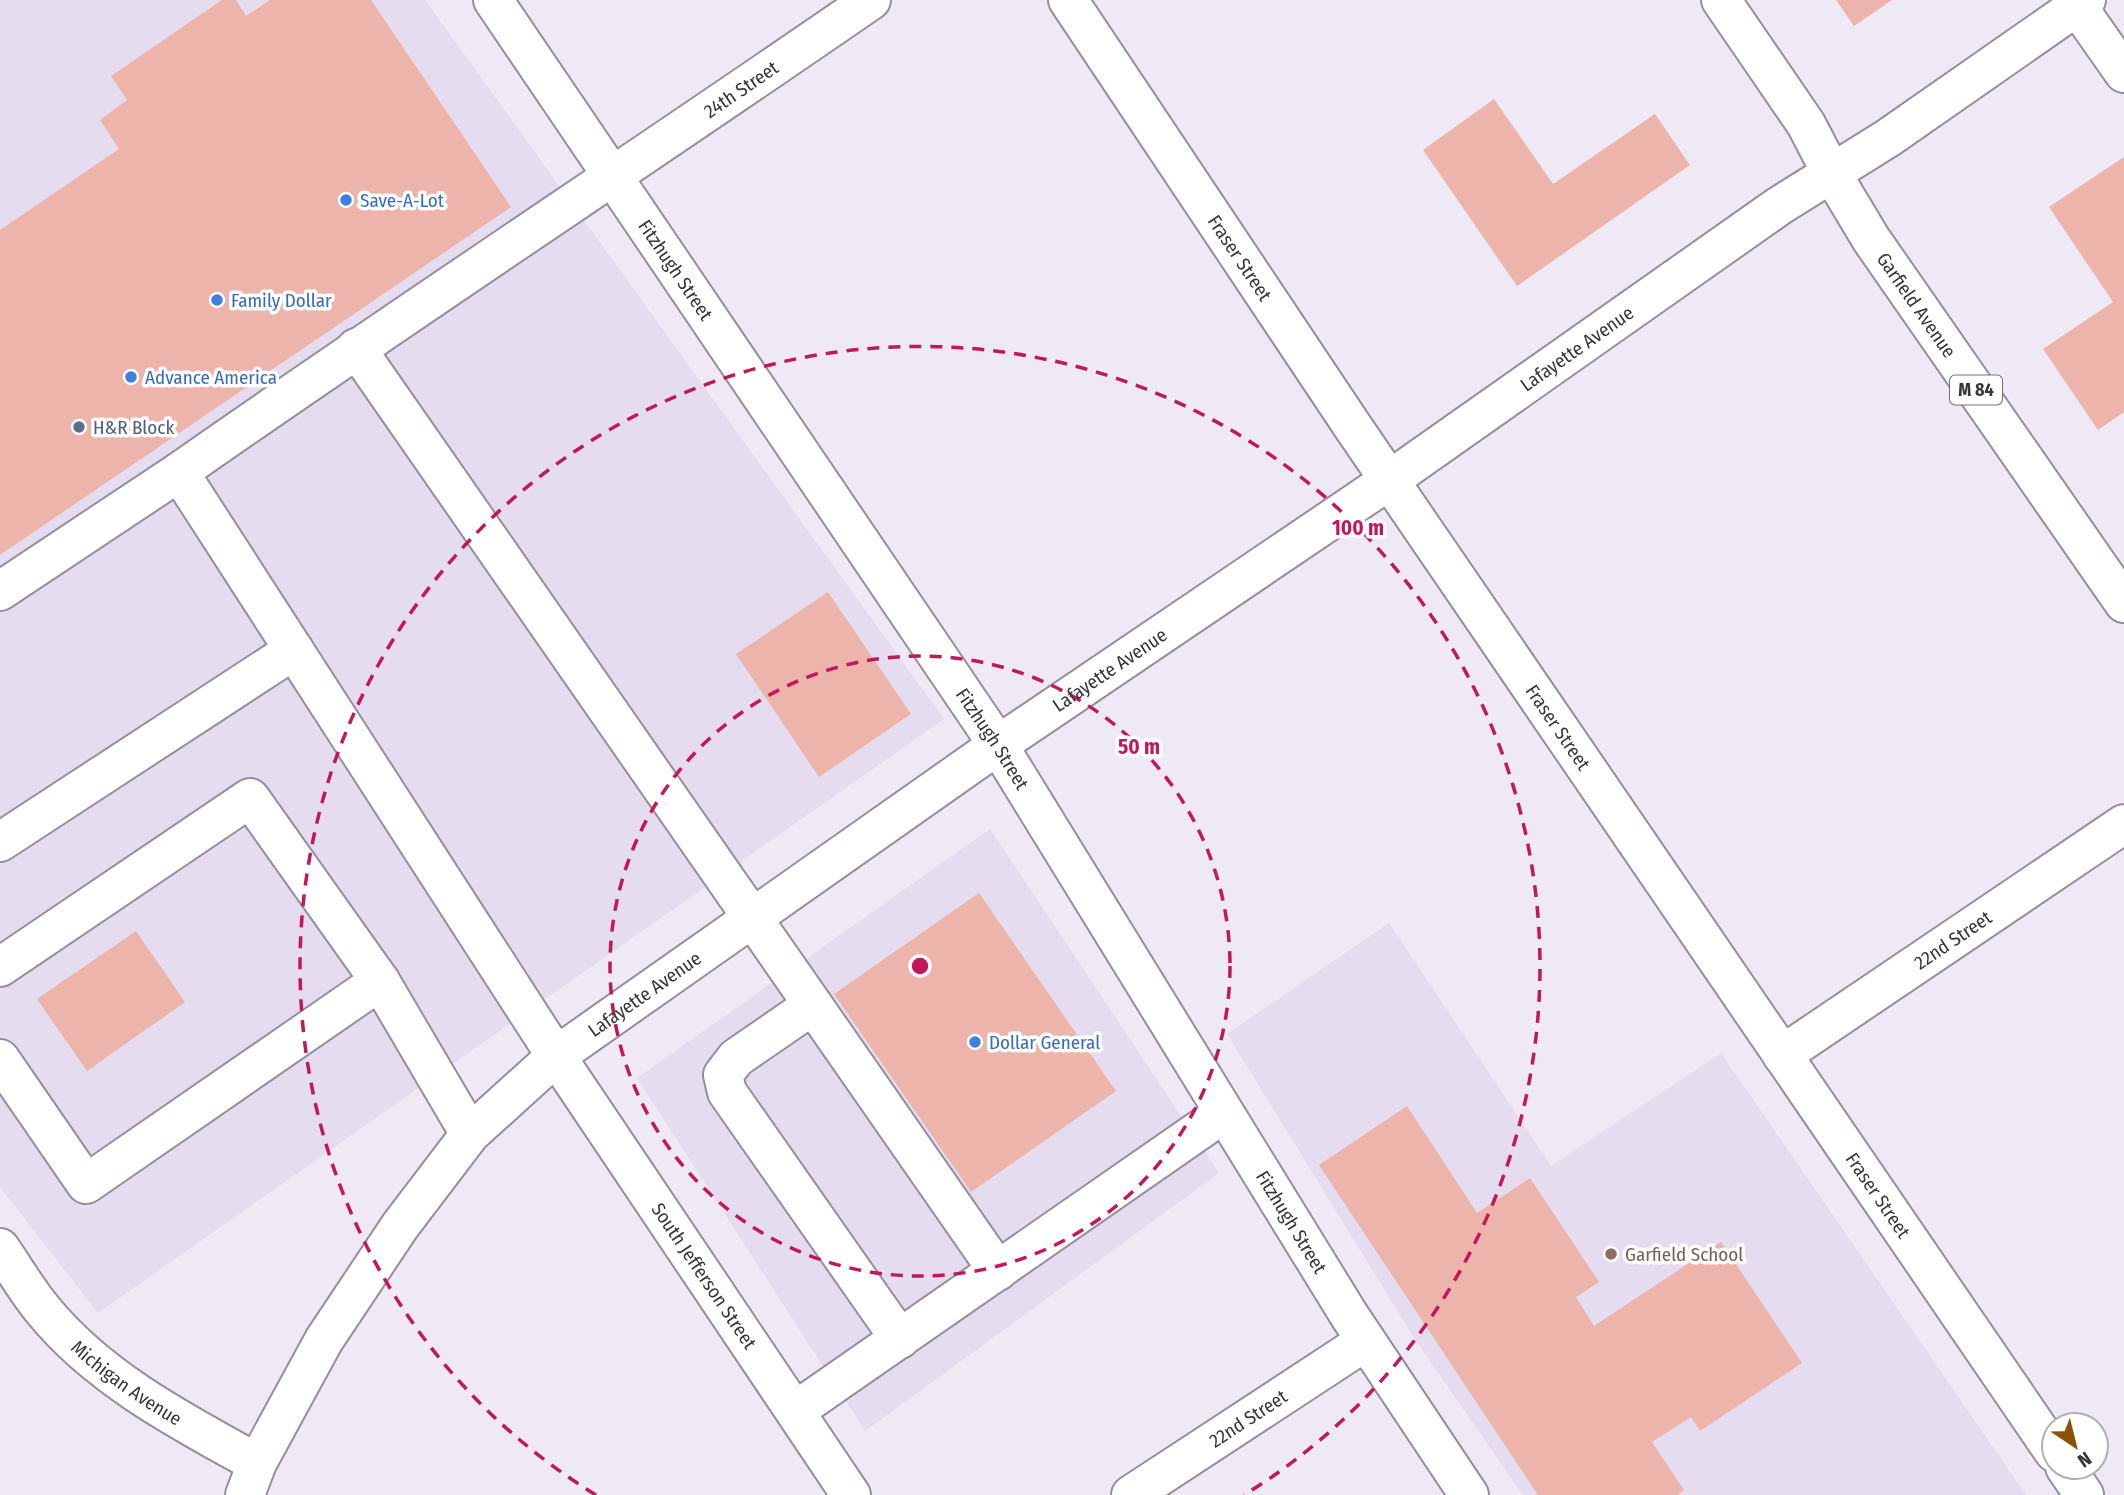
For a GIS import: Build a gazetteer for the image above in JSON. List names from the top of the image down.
{
  "streets": {
    "street": [
      "24th Street",
      "Fraser Street",
      "Fitzhugh Street",
      "Garfield Avenue",
      "Lafayette Avenue",
      "M 84",
      "22nd Street",
      "South Jefferson Street",
      "Michigan Avenue"
    ]
  },
  "crossings": [
    ["24th Street", "Fitzhugh Street"],
    ["24th Street", "South Jefferson Street"],
    ["Fraser Street", "Lafayette Avenue"],
    ["Fraser Street", "22nd Street"],
    ["Fitzhugh Street", "Lafayette Avenue"],
    ["Fitzhugh Street", "22nd Street"],
    ["Garfield Avenue", "Lafayette Avenue"],
    ["Lafayette Avenue", "South Jefferson Street"],
    ["Lafayette Avenue", "Michigan Avenue"]
  ],
  "places": [
    "Save-A-Lot",
    "Family Dollar",
    "Advance America",
    "H&R Block",
    "Dollar General",
    "Garfield School"
  ],
  "north": "bottom right",
  "rings": ["100 m", "50 m"]
}
